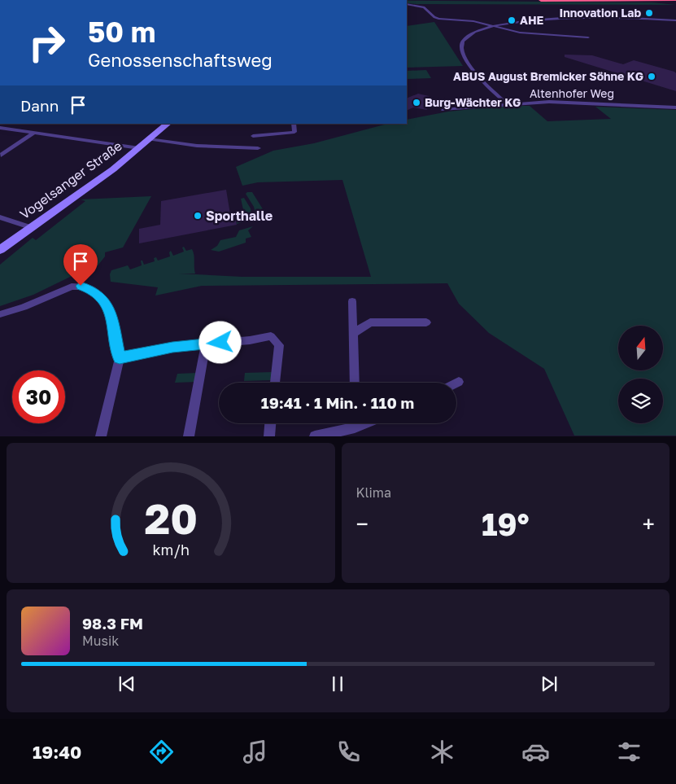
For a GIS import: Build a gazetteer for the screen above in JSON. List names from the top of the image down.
{
  "streets": {
    "street": ["Altenhofer Weg", "Vogelsanger Straße"]
  },
  "places": [
    "Innovation Lab",
    "AHE",
    "ABUS August Bremicker Söhne KG",
    "Burg-Wächter KG",
    "Sporthalle"
  ],
  "north": "top",
  "page": {
    "turn": ["50 m", "Genossenschaftsweg"],
    "then": "Dann",
    "limit": "30",
    "trip": "19:41 · 1 Min. · 110 m",
    "tile": "Klima",
    "heat": ["−", "19°", "+"],
    "song": ["98.3 FM", "Musik"],
    "tabs": "19:40",
    "gauge": ["20", "km/h"]
  }
}
